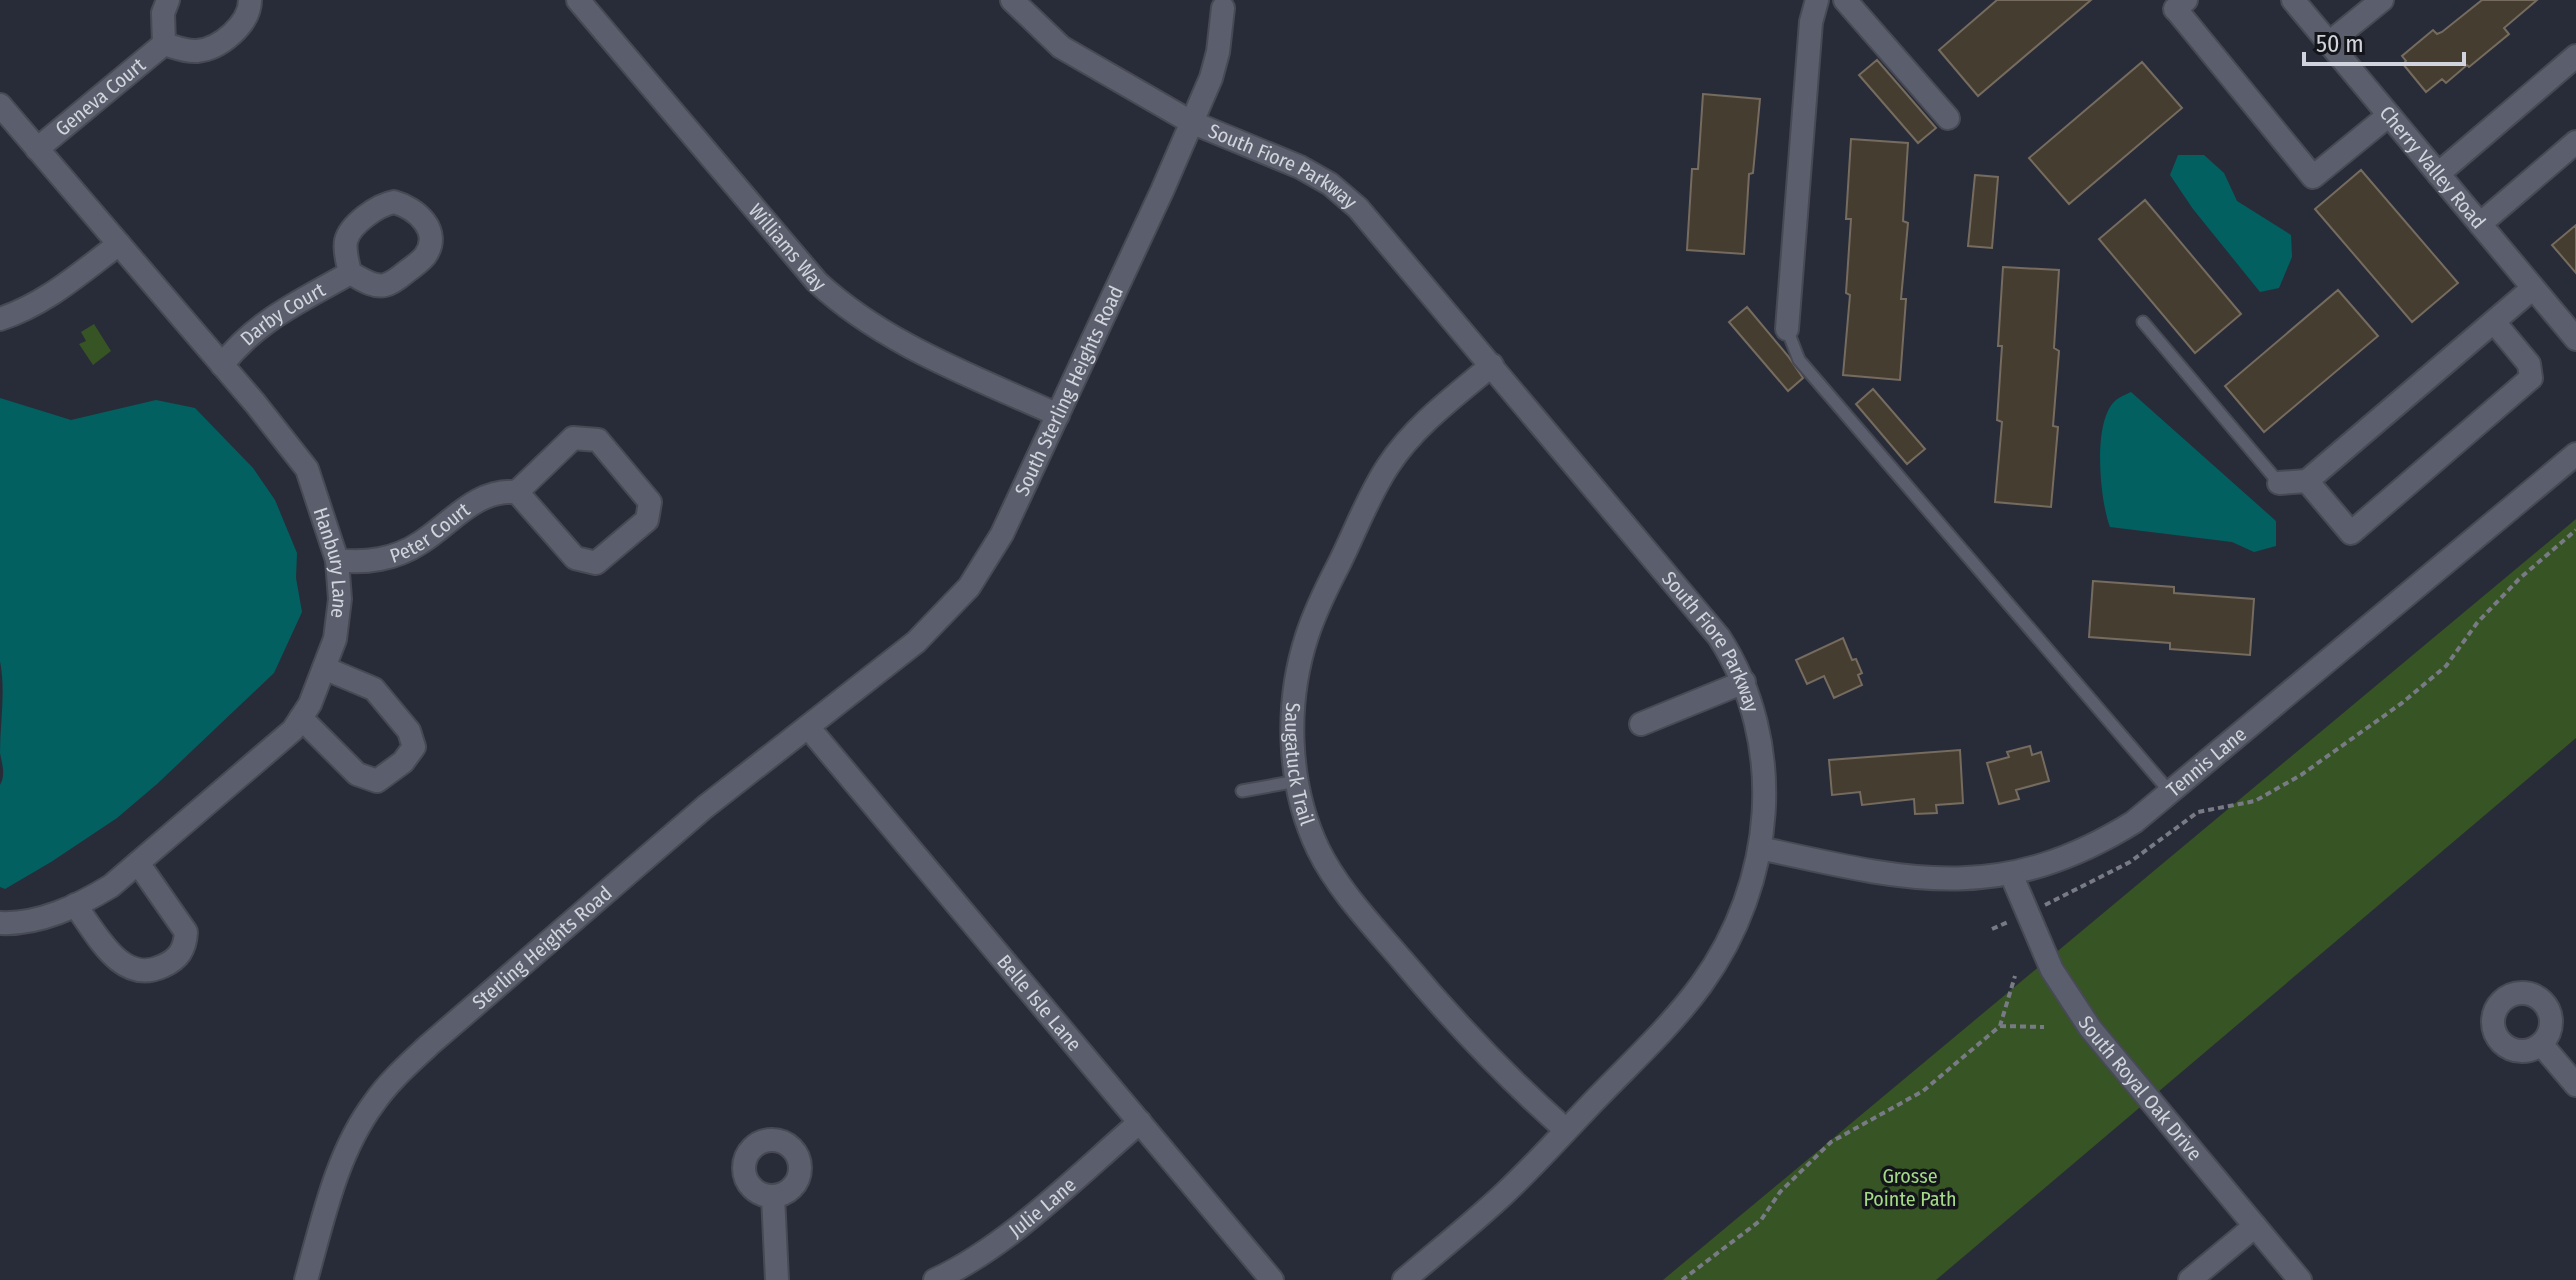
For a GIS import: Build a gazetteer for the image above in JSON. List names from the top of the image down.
{
  "streets": {
    "street": [
      "Geneva Court",
      "South Fiore Parkway",
      "Cherry Valley Road",
      "Williams Way",
      "Darby Court",
      "South Sterling Heights Road",
      "Peter Court",
      "Hanbury Lane",
      "Tennis Lane",
      "Saugatuck Trail",
      "Sterling Heights Road",
      "Belle Isle Lane",
      "South Royal Oak Drive",
      "Julie Lane"
    ]
  },
  "crossings": [
    ["Geneva Court", "Hanbury Lane"],
    ["South Fiore Parkway", "South Sterling Heights Road"],
    ["South Fiore Parkway", "Tennis Lane"],
    ["South Fiore Parkway", "Saugatuck Trail"],
    ["Williams Way", "South Sterling Heights Road"],
    ["Darby Court", "Hanbury Lane"],
    ["South Sterling Heights Road", "Sterling Heights Road"],
    ["Peter Court", "Hanbury Lane"],
    ["Tennis Lane", "South Royal Oak Drive"],
    ["Sterling Heights Road", "Belle Isle Lane"],
    ["Belle Isle Lane", "Julie Lane"]
  ],
  "parks": ["Grosse Pointe Path"],
  "scale_bar": "50 m"
}
